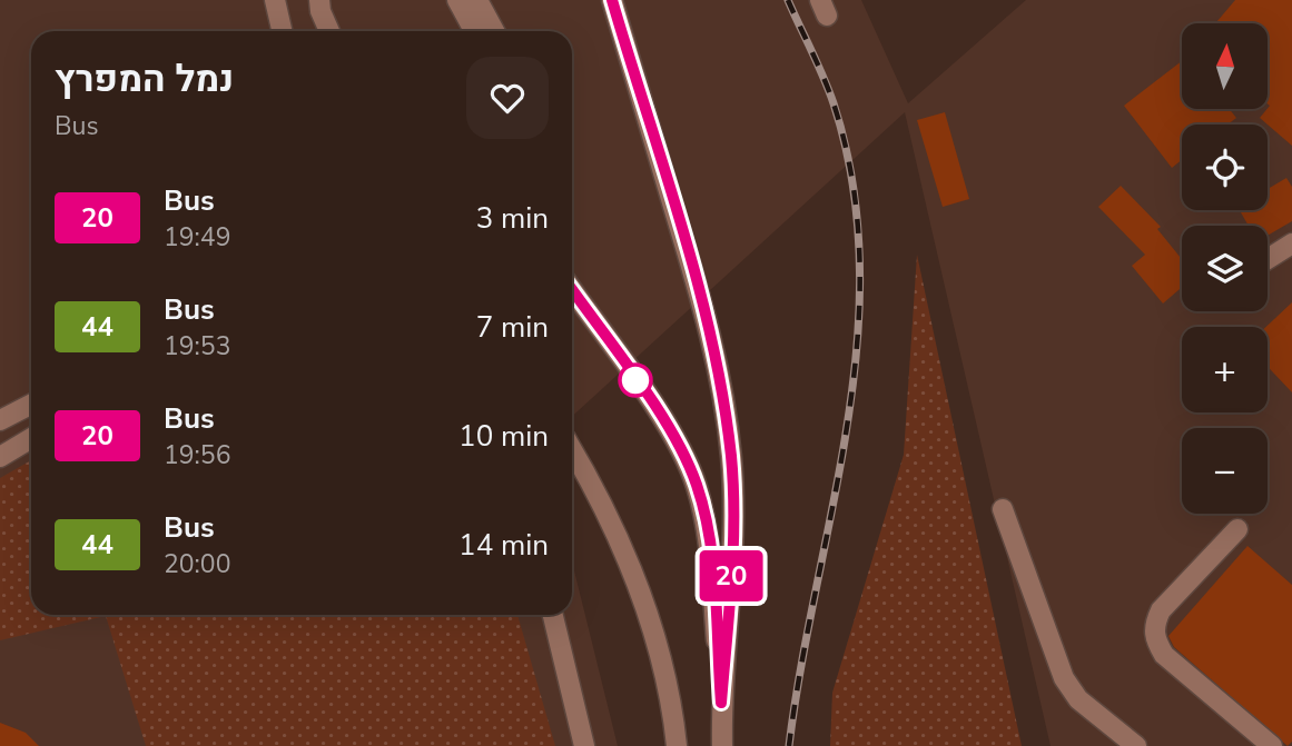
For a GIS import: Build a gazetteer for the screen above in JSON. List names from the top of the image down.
{
  "lines": ["bus line 20"],
  "north": "top",
  "page": {
    "on_map": "20",
    "map_buttons": ["+", "−"],
    "heading": ["נמל המפרץ", "Bus"],
    "list": [
      {
        "mark": "20",
        "name": "Bus",
        "note": "19:49",
        "value": "3 min"
      },
      {
        "mark": "44",
        "name": "Bus",
        "note": "19:53",
        "value": "7 min"
      },
      {
        "mark": "20",
        "name": "Bus",
        "note": "19:56",
        "value": "10 min"
      },
      {
        "mark": "44",
        "name": "Bus",
        "note": "20:00",
        "value": "14 min"
      }
    ]
  }
}
